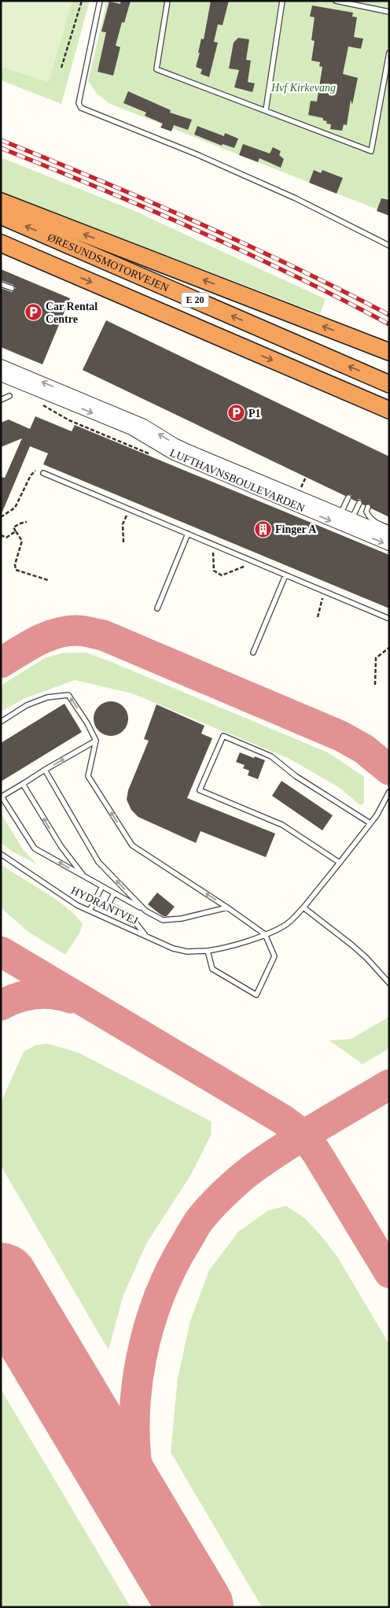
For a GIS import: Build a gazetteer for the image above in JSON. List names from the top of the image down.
{
  "streets": {
    "highway": ["ØRESUNDSMOTORVEJEN", "E 20"],
    "street": ["LUFTHAVNSBOULEVARDEN"],
    "lane": ["HYDRANTVEJ"]
  },
  "parks": ["Hvf Kirkevang"],
  "places": {
    "parking": ["Car Rental Centre", "P1"],
    "building": ["Finger A"]
  }
}
